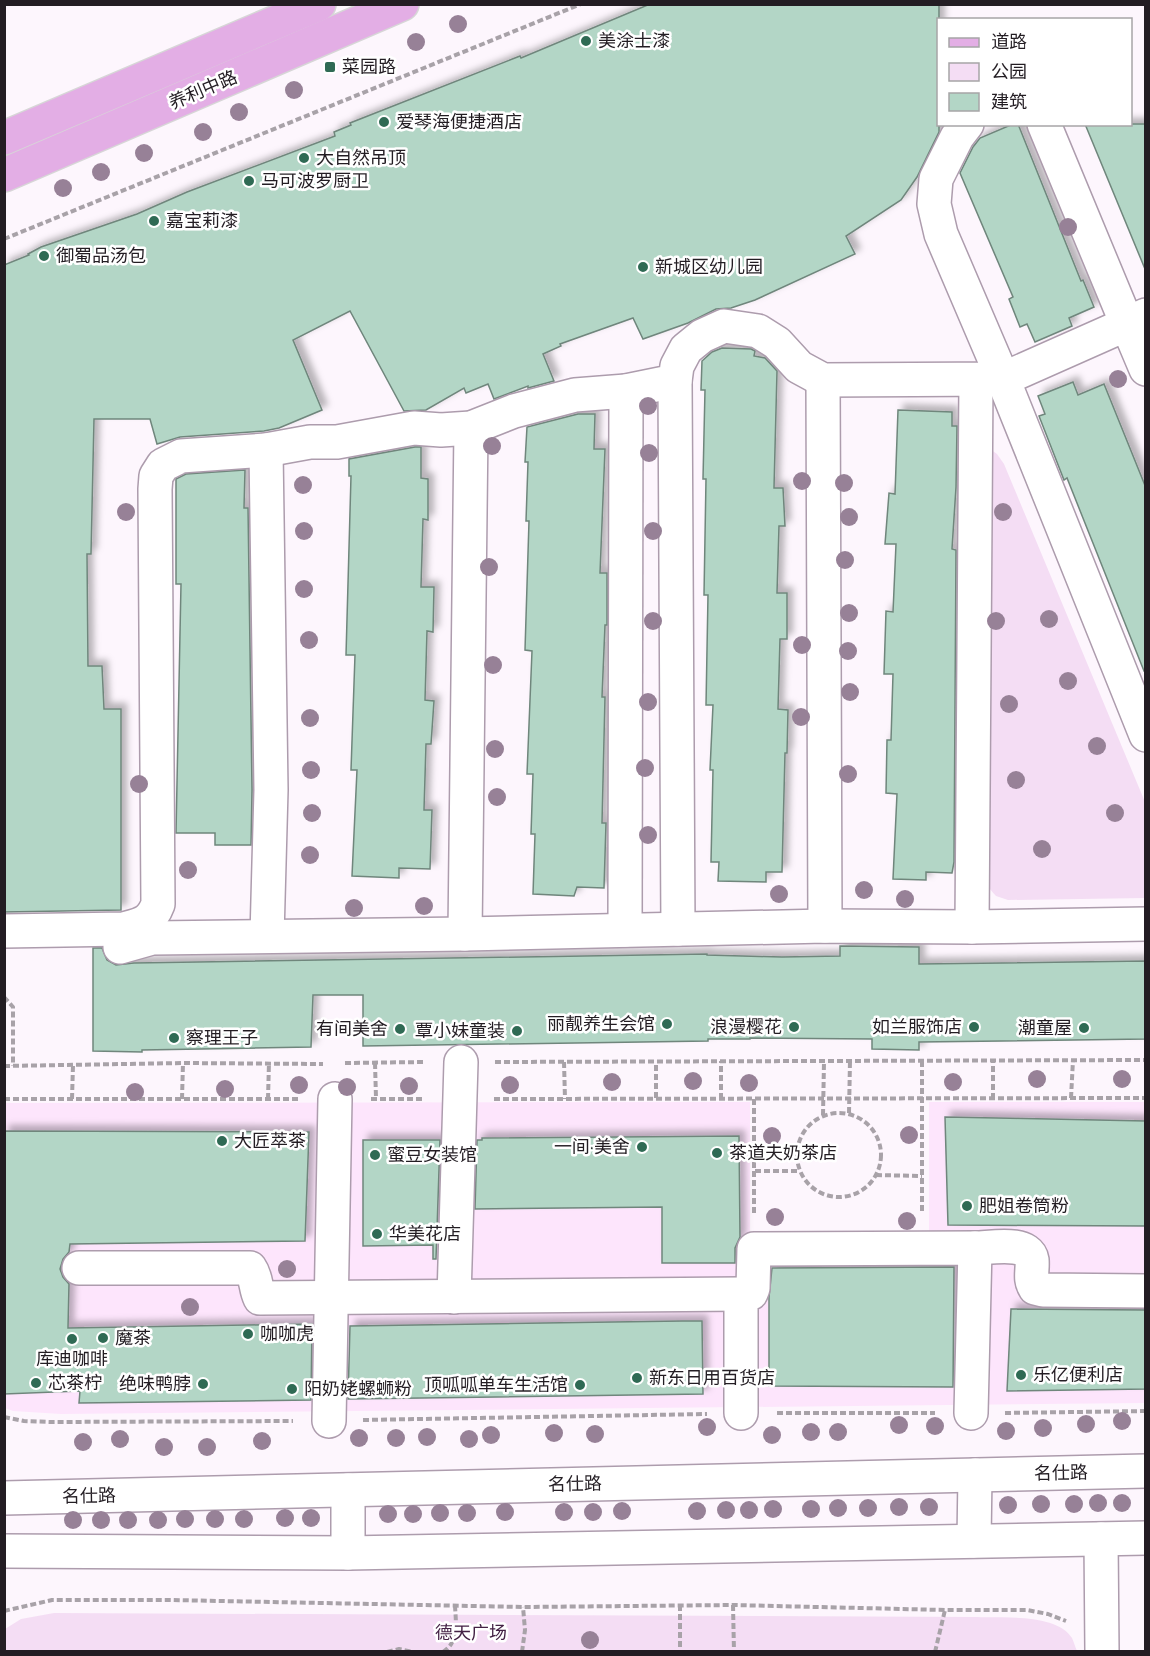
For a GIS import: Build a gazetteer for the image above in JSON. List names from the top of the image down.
{
  "streets": {
    "main road": ["养利中路"],
    "street": ["名仕路"]
  },
  "parks": ["德天广场"],
  "places": {
    "other": [
      "美涂士漆",
      "爱琴海便捷酒店",
      "大自然吊顶",
      "马可波罗厨卫",
      "嘉宝莉漆",
      "御蜀品汤包",
      "新城区幼儿园",
      "丽靓养生会馆",
      "浪漫樱花",
      "如兰服饰店",
      "潮童屋",
      "有间美舍",
      "覃小妹童装",
      "察理王子",
      "大匠萃茶",
      "一间·美舍",
      "茶道夫奶茶店",
      "蜜豆女装馆",
      "肥姐卷筒粉",
      "华美花店",
      "咖咖虎",
      "魔茶",
      "库迪咖啡",
      "乐亿便利店",
      "新东日用百货店",
      "芯茶柠",
      "绝味鸭脖",
      "顶呱呱单车生活馆",
      "阳奶姥螺蛳粉"
    ],
    "transit": ["菜园路"]
  },
  "legend": ["道路", "公园", "建筑"]
}
